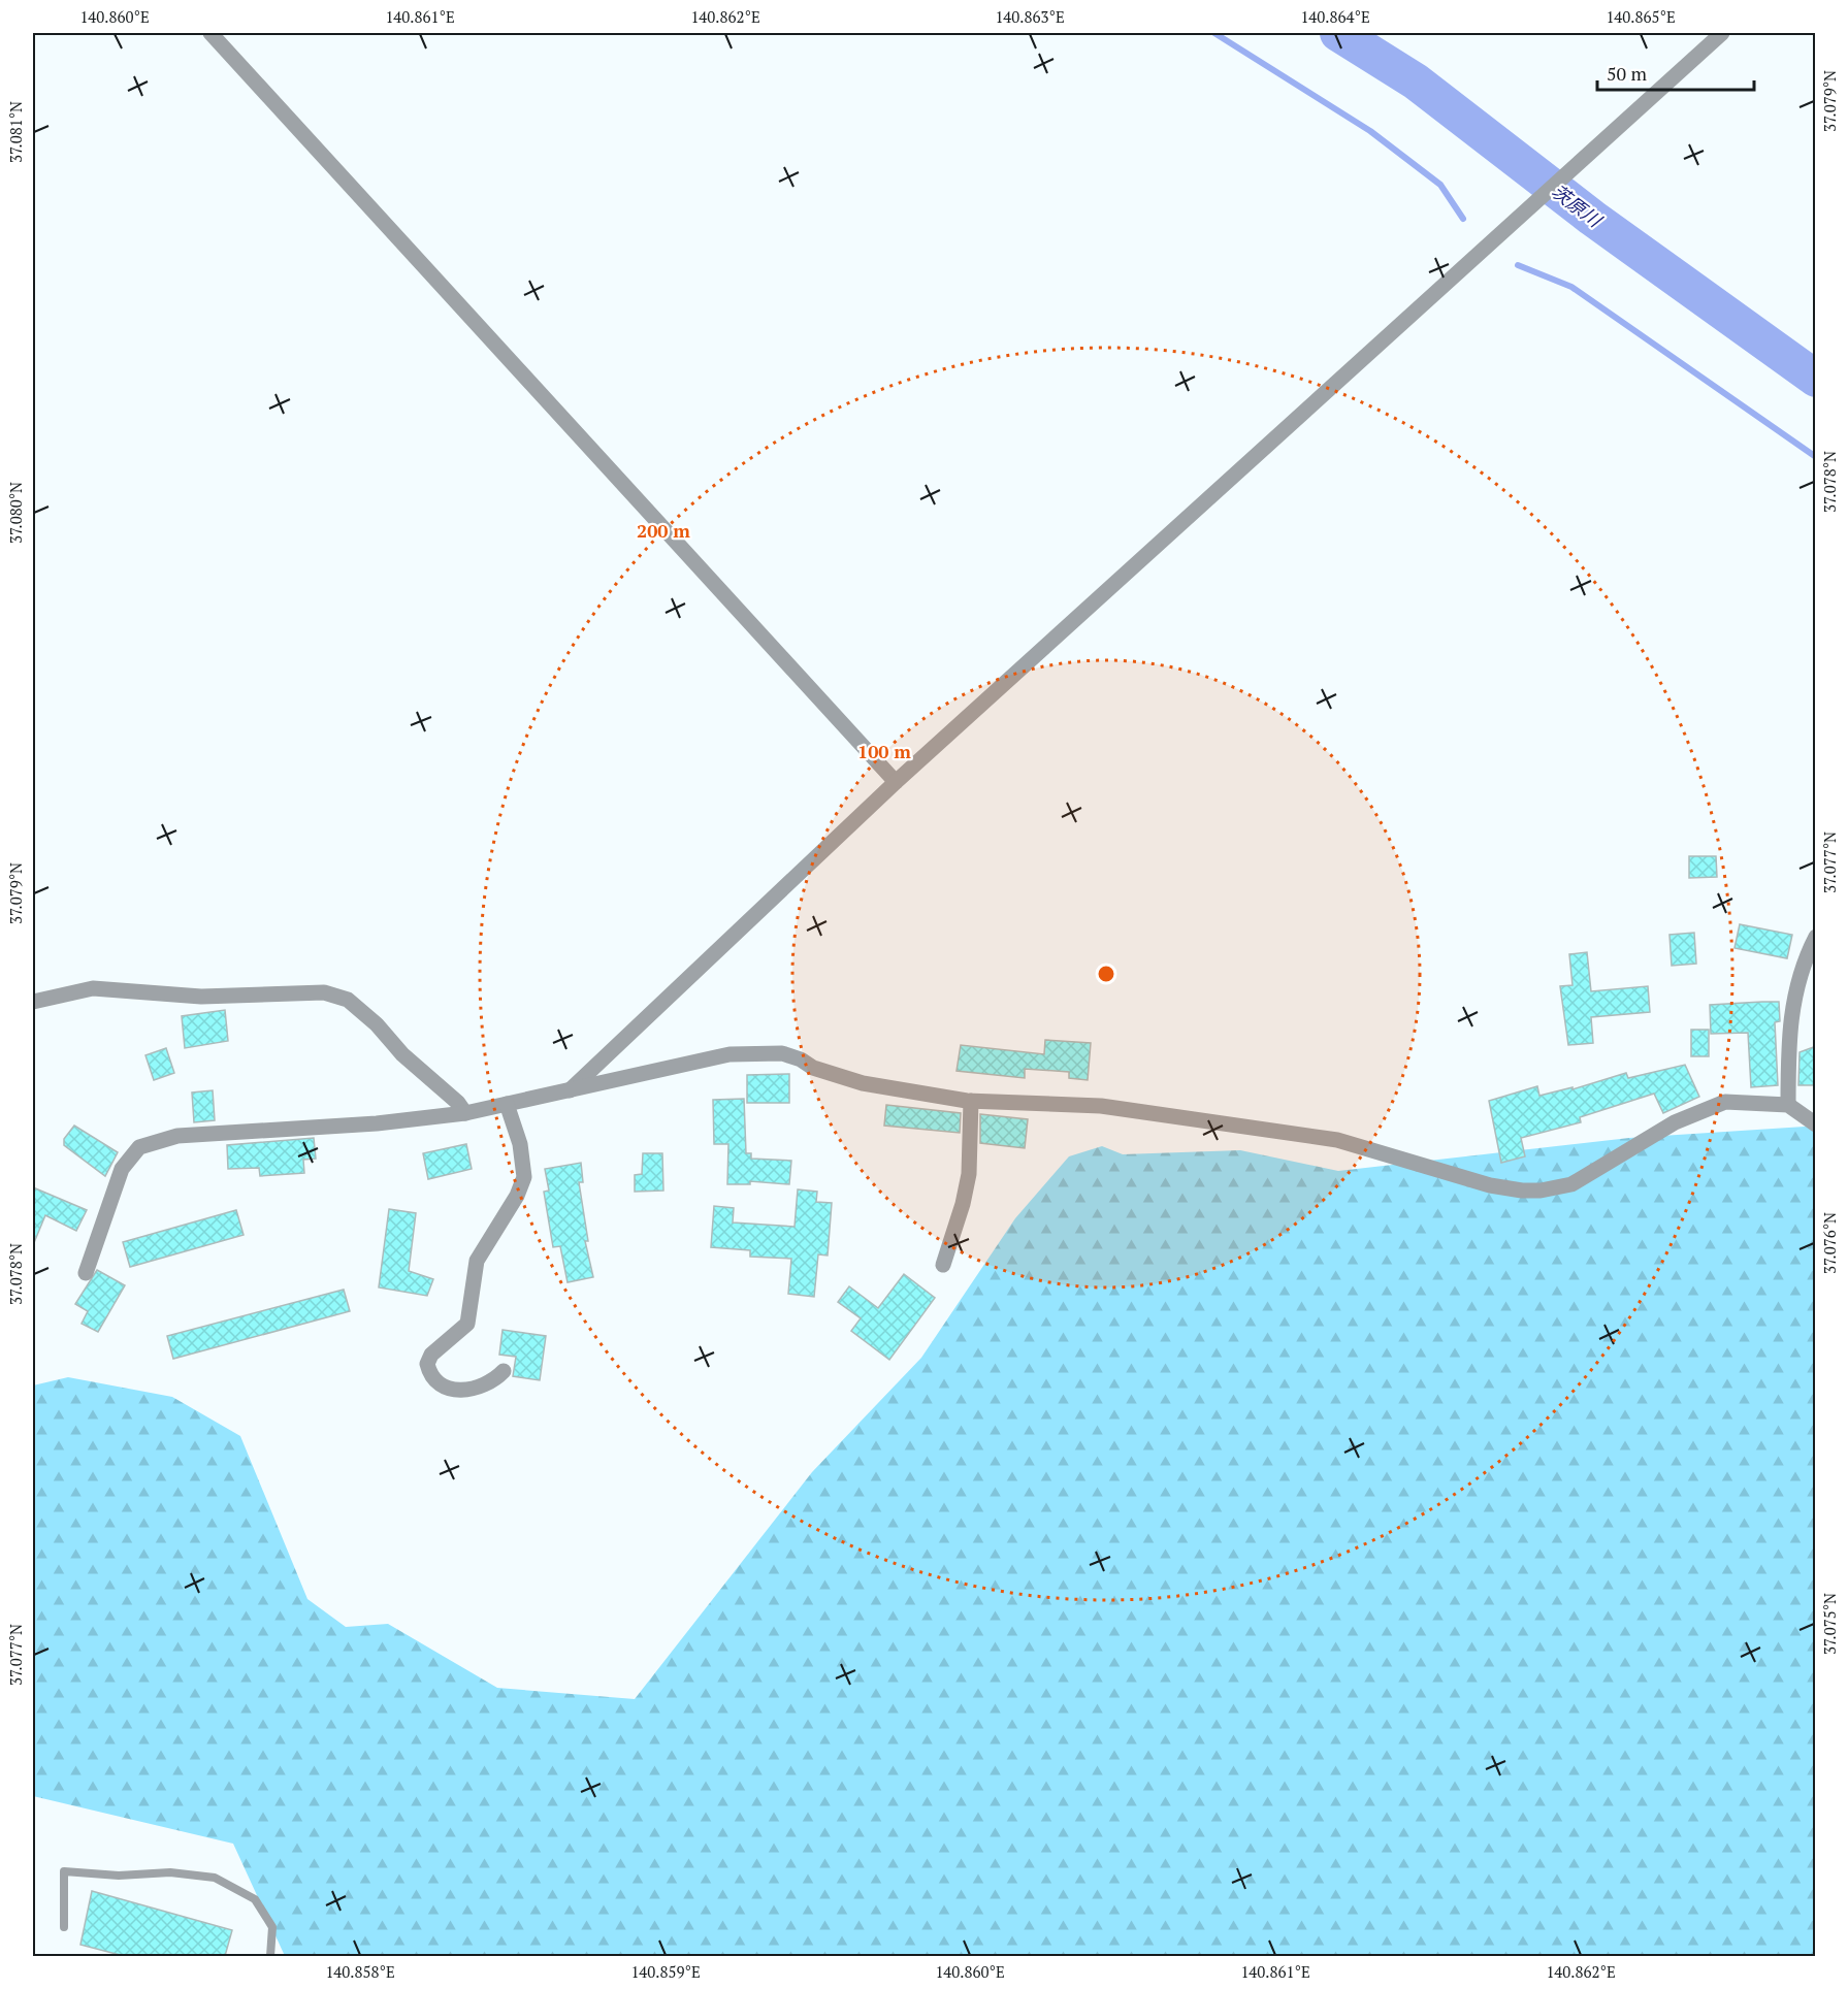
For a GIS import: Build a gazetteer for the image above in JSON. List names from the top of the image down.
{
  "water": ["茨原川"],
  "scale_bar": "50 m",
  "coordinates": [
    "140.860°E",
    "140.861°E",
    "140.862°E",
    "140.863°E",
    "140.864°E",
    "140.865°E",
    "37.079°N",
    "37.081°N",
    "37.078°N",
    "37.080°N",
    "37.077°N",
    "37.076°N",
    "37.075°N",
    "140.858°E",
    "140.859°E"
  ],
  "rings": ["200 m", "100 m"]
}
